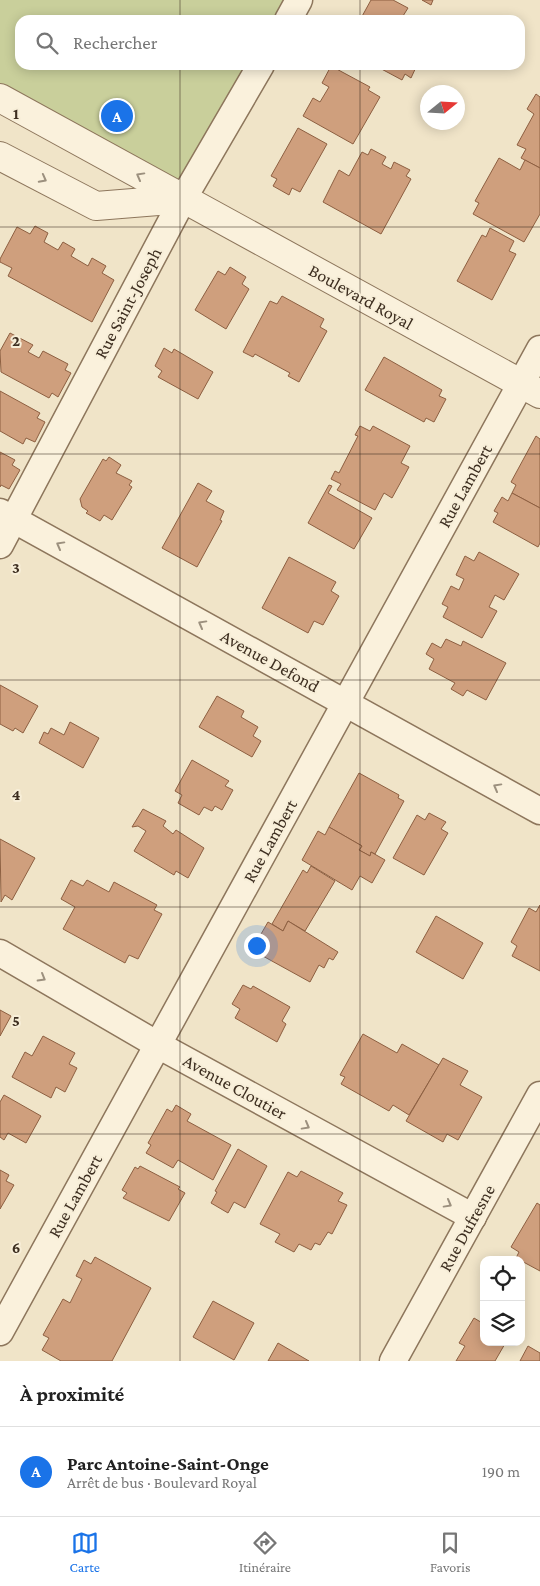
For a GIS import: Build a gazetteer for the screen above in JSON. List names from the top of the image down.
{
  "streets": {
    "street": [
      "Boulevard Royal",
      "Rue Saint-Joseph",
      "Rue Lambert",
      "Avenue Defond",
      "Avenue Cloutier",
      "Rue Dufresne"
    ]
  },
  "crossings": [
    ["Boulevard Royal", "Rue Saint-Joseph"],
    ["Boulevard Royal", "Rue Lambert"],
    ["Rue Saint-Joseph", "Avenue Defond"],
    ["Rue Lambert", "Avenue Defond"],
    ["Rue Lambert", "Avenue Cloutier"],
    ["Avenue Cloutier", "Rue Dufresne"]
  ],
  "one_way": ["Avenue Defond", "Avenue Cloutier"],
  "north": "right",
  "page": {
    "search": "Rechercher",
    "pins": "A",
    "heading": "À proximité",
    "list": [
      {
        "mark": "A",
        "name": "Parc Antoine-Saint-Onge",
        "note": "Arrêt de bus · Boulevard Royal",
        "value": "190 m"
      }
    ],
    "nav": ["Carte", "Itinéraire", "Favoris"]
  },
  "grid": {
    "rows": [
      "1",
      "2",
      "3",
      "4",
      "5",
      "6"
    ]
  }
}
